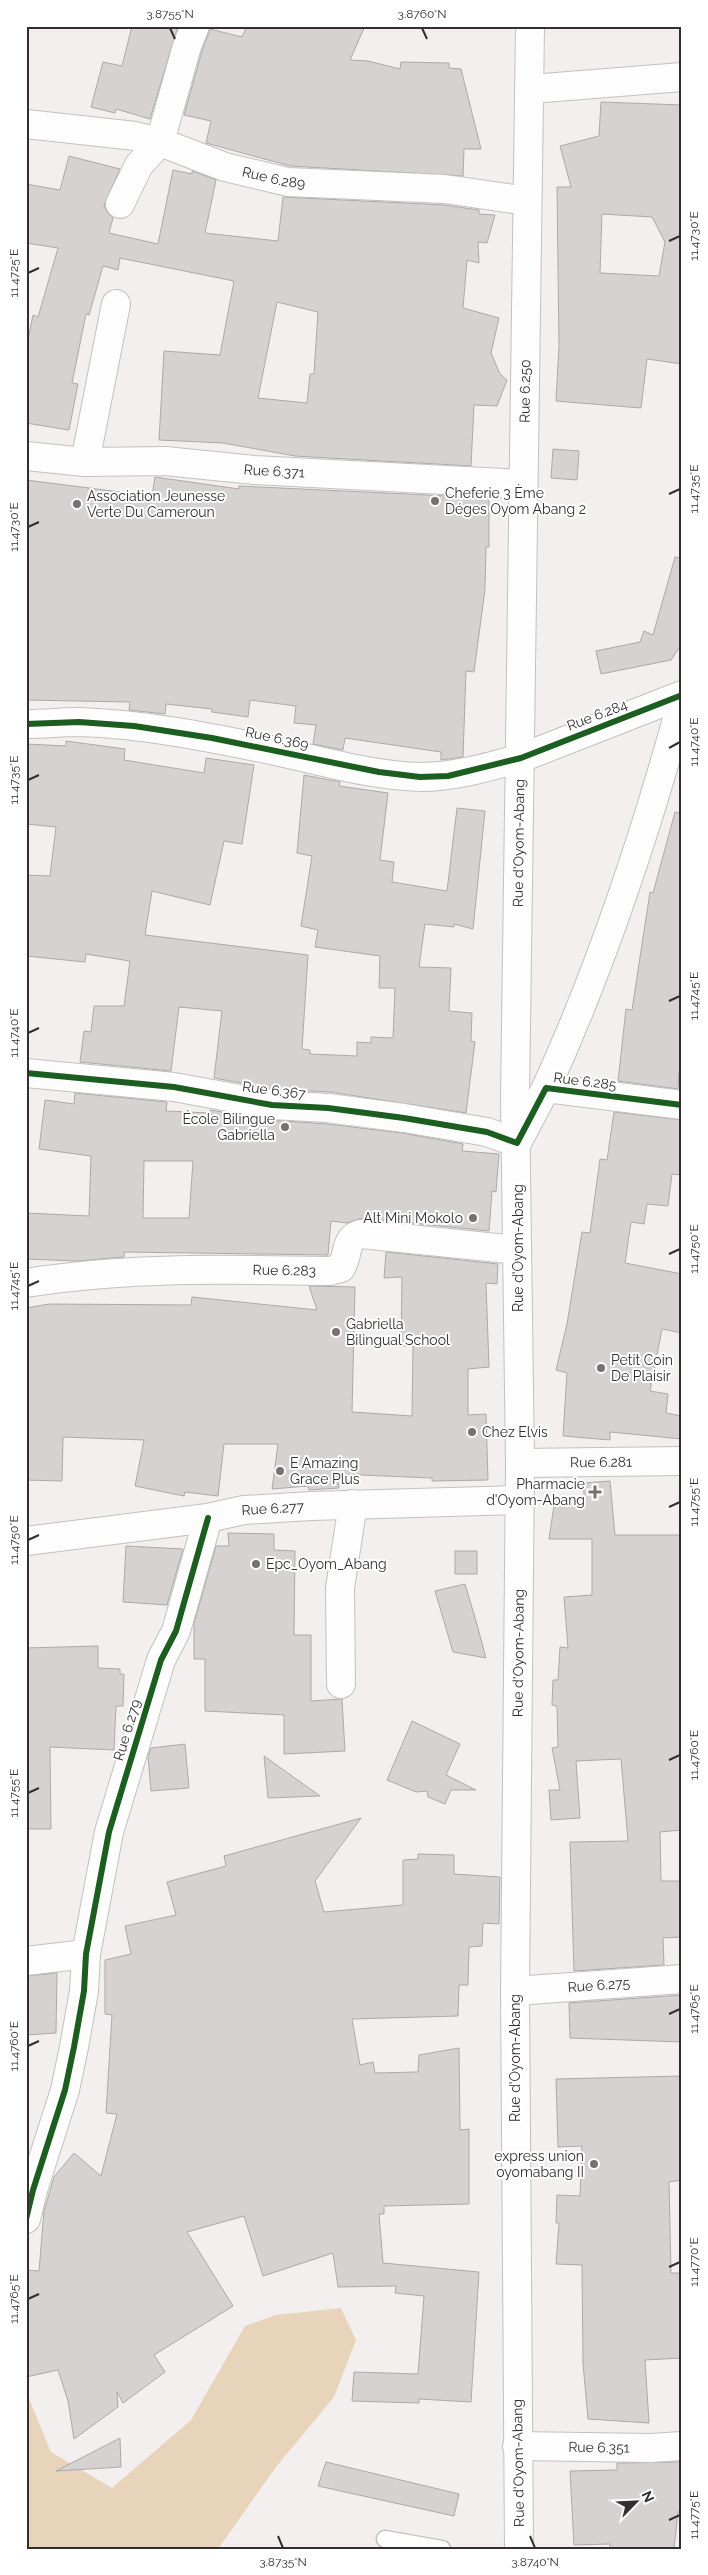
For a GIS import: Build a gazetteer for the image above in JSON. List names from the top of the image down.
{
  "streets": {
    "street": [
      "Rue 6.289",
      "Rue 6.250",
      "Rue 6.371",
      "Rue 6.284",
      "Rue 6.369",
      "Rue d'Oyom-Abang",
      "Rue 6.285",
      "Rue 6.367",
      "Rue 6.283",
      "Rue 6.281",
      "Rue 6.277",
      "Rue 6.279",
      "Rue 6.275",
      "Rue 6.351"
    ]
  },
  "crossings": [
    ["Rue 6.289", "Rue 6.250"],
    ["Rue 6.250", "Rue 6.371"],
    ["Rue 6.250", "Rue 6.284"],
    ["Rue 6.250", "Rue 6.369"],
    ["Rue 6.250", "Rue d'Oyom-Abang"],
    ["Rue 6.284", "Rue 6.369"],
    ["Rue 6.284", "Rue d'Oyom-Abang"],
    ["Rue 6.369", "Rue d'Oyom-Abang"],
    ["Rue d'Oyom-Abang", "Rue 6.285"],
    ["Rue d'Oyom-Abang", "Rue 6.367"],
    ["Rue d'Oyom-Abang", "Rue 6.283"],
    ["Rue d'Oyom-Abang", "Rue 6.281"],
    ["Rue d'Oyom-Abang", "Rue 6.277"],
    ["Rue d'Oyom-Abang", "Rue 6.275"],
    ["Rue d'Oyom-Abang", "Rue 6.351"],
    ["Rue 6.285", "Rue 6.367"],
    ["Rue 6.277", "Rue 6.279"]
  ],
  "places": {
    "other": [
      "Cheferie 3 Ème Déges Oyom Abang 2",
      "Association Jeunesse Verte Du Cameroun",
      "École Bilingue Gabriella",
      "Alt Mini Mokolo",
      "Gabriella Bilingual School",
      "Petit Coin De Plaisir",
      "Chez Elvis",
      "E Amazing Grace Plus",
      "Epc_Oyom_Abang",
      "express union oyomabang II"
    ],
    "health": ["Pharmacie d'Oyom-Abang"]
  },
  "north": "top right",
  "coordinates": [
    "3.8755°N",
    "3.8760°N",
    "11.4730°E",
    "11.4725°E",
    "11.4735°E",
    "11.4740°E",
    "11.4745°E",
    "11.4750°E",
    "11.4755°E",
    "11.4760°E",
    "11.4765°E",
    "11.4770°E",
    "11.4775°E",
    "3.8735°N",
    "3.8740°N"
  ]
}
